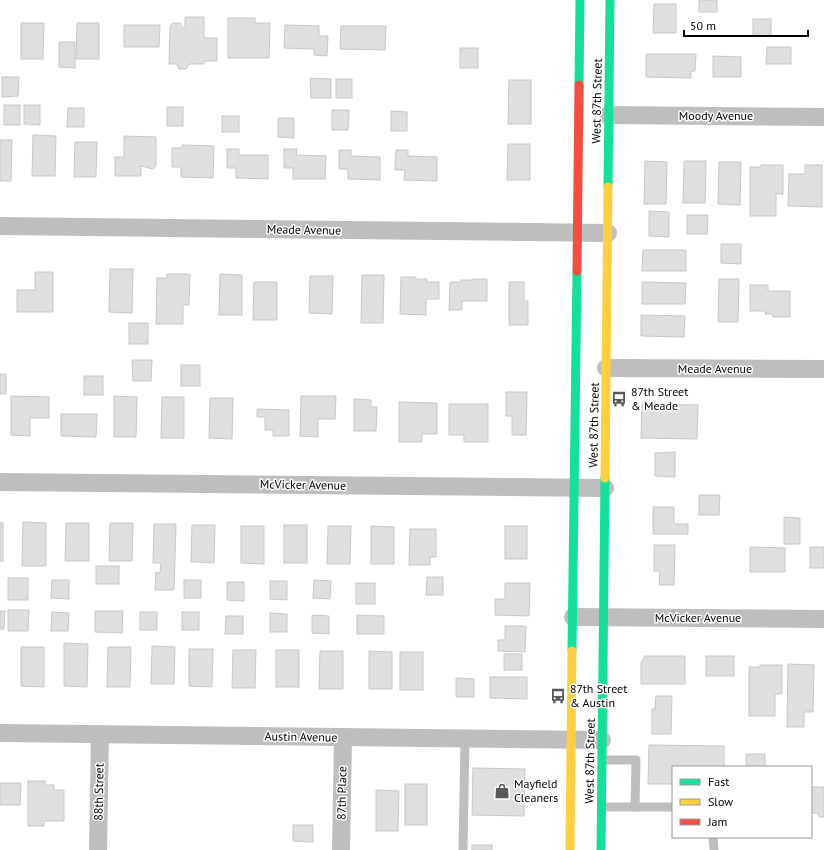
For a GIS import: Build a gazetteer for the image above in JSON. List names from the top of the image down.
{
  "streets": {
    "main road": ["West 87th Street"],
    "street": [
      "Moody Avenue",
      "Meade Avenue",
      "McVicker Avenue",
      "Austin Avenue",
      "88th Street",
      "87th Place"
    ]
  },
  "crossings": [
    ["West 87th Street", "Moody Avenue"],
    ["West 87th Street", "Meade Avenue"],
    ["West 87th Street", "McVicker Avenue"],
    ["West 87th Street", "Austin Avenue"],
    ["Austin Avenue", "88th Street"],
    ["Austin Avenue", "87th Place"]
  ],
  "places": {
    "bus stop": ["87th Street & Meade", "87th Street & Austin"],
    "shop": ["Mayfield Cleaners"]
  },
  "legend": ["Fast", "Slow", "Jam"],
  "scale_bar": "50 m"
}
